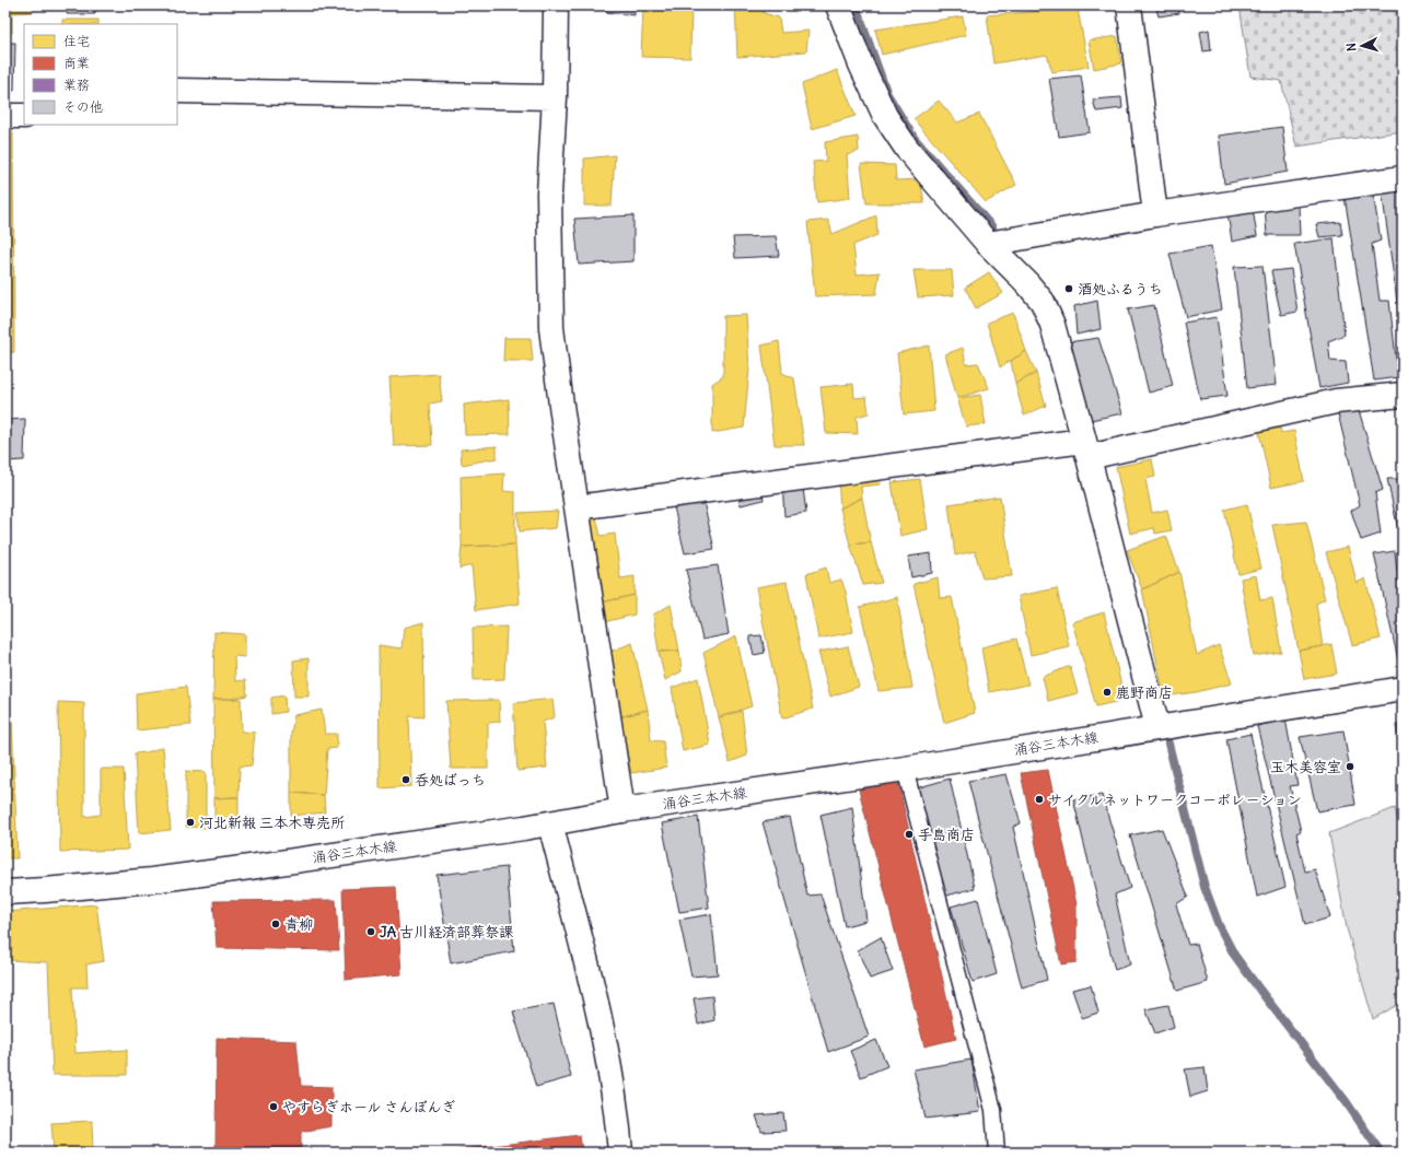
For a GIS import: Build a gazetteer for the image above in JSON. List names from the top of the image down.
{
  "streets": {
    "street": ["涌谷三本木線"]
  },
  "places": [
    "酒処ふるうち",
    "鹿野商店",
    "玉木美容室",
    "呑処ばっち",
    "サイクルネットワークコーポレーション",
    "河北新報 三本木専売所",
    "手島商店",
    "青柳",
    "JA 古川経済部葬祭課",
    "やすらぎホール さんぼんぎ"
  ],
  "legend": [
    "住宅",
    "商業",
    "業務",
    "その他"
  ],
  "north": "left"
}
